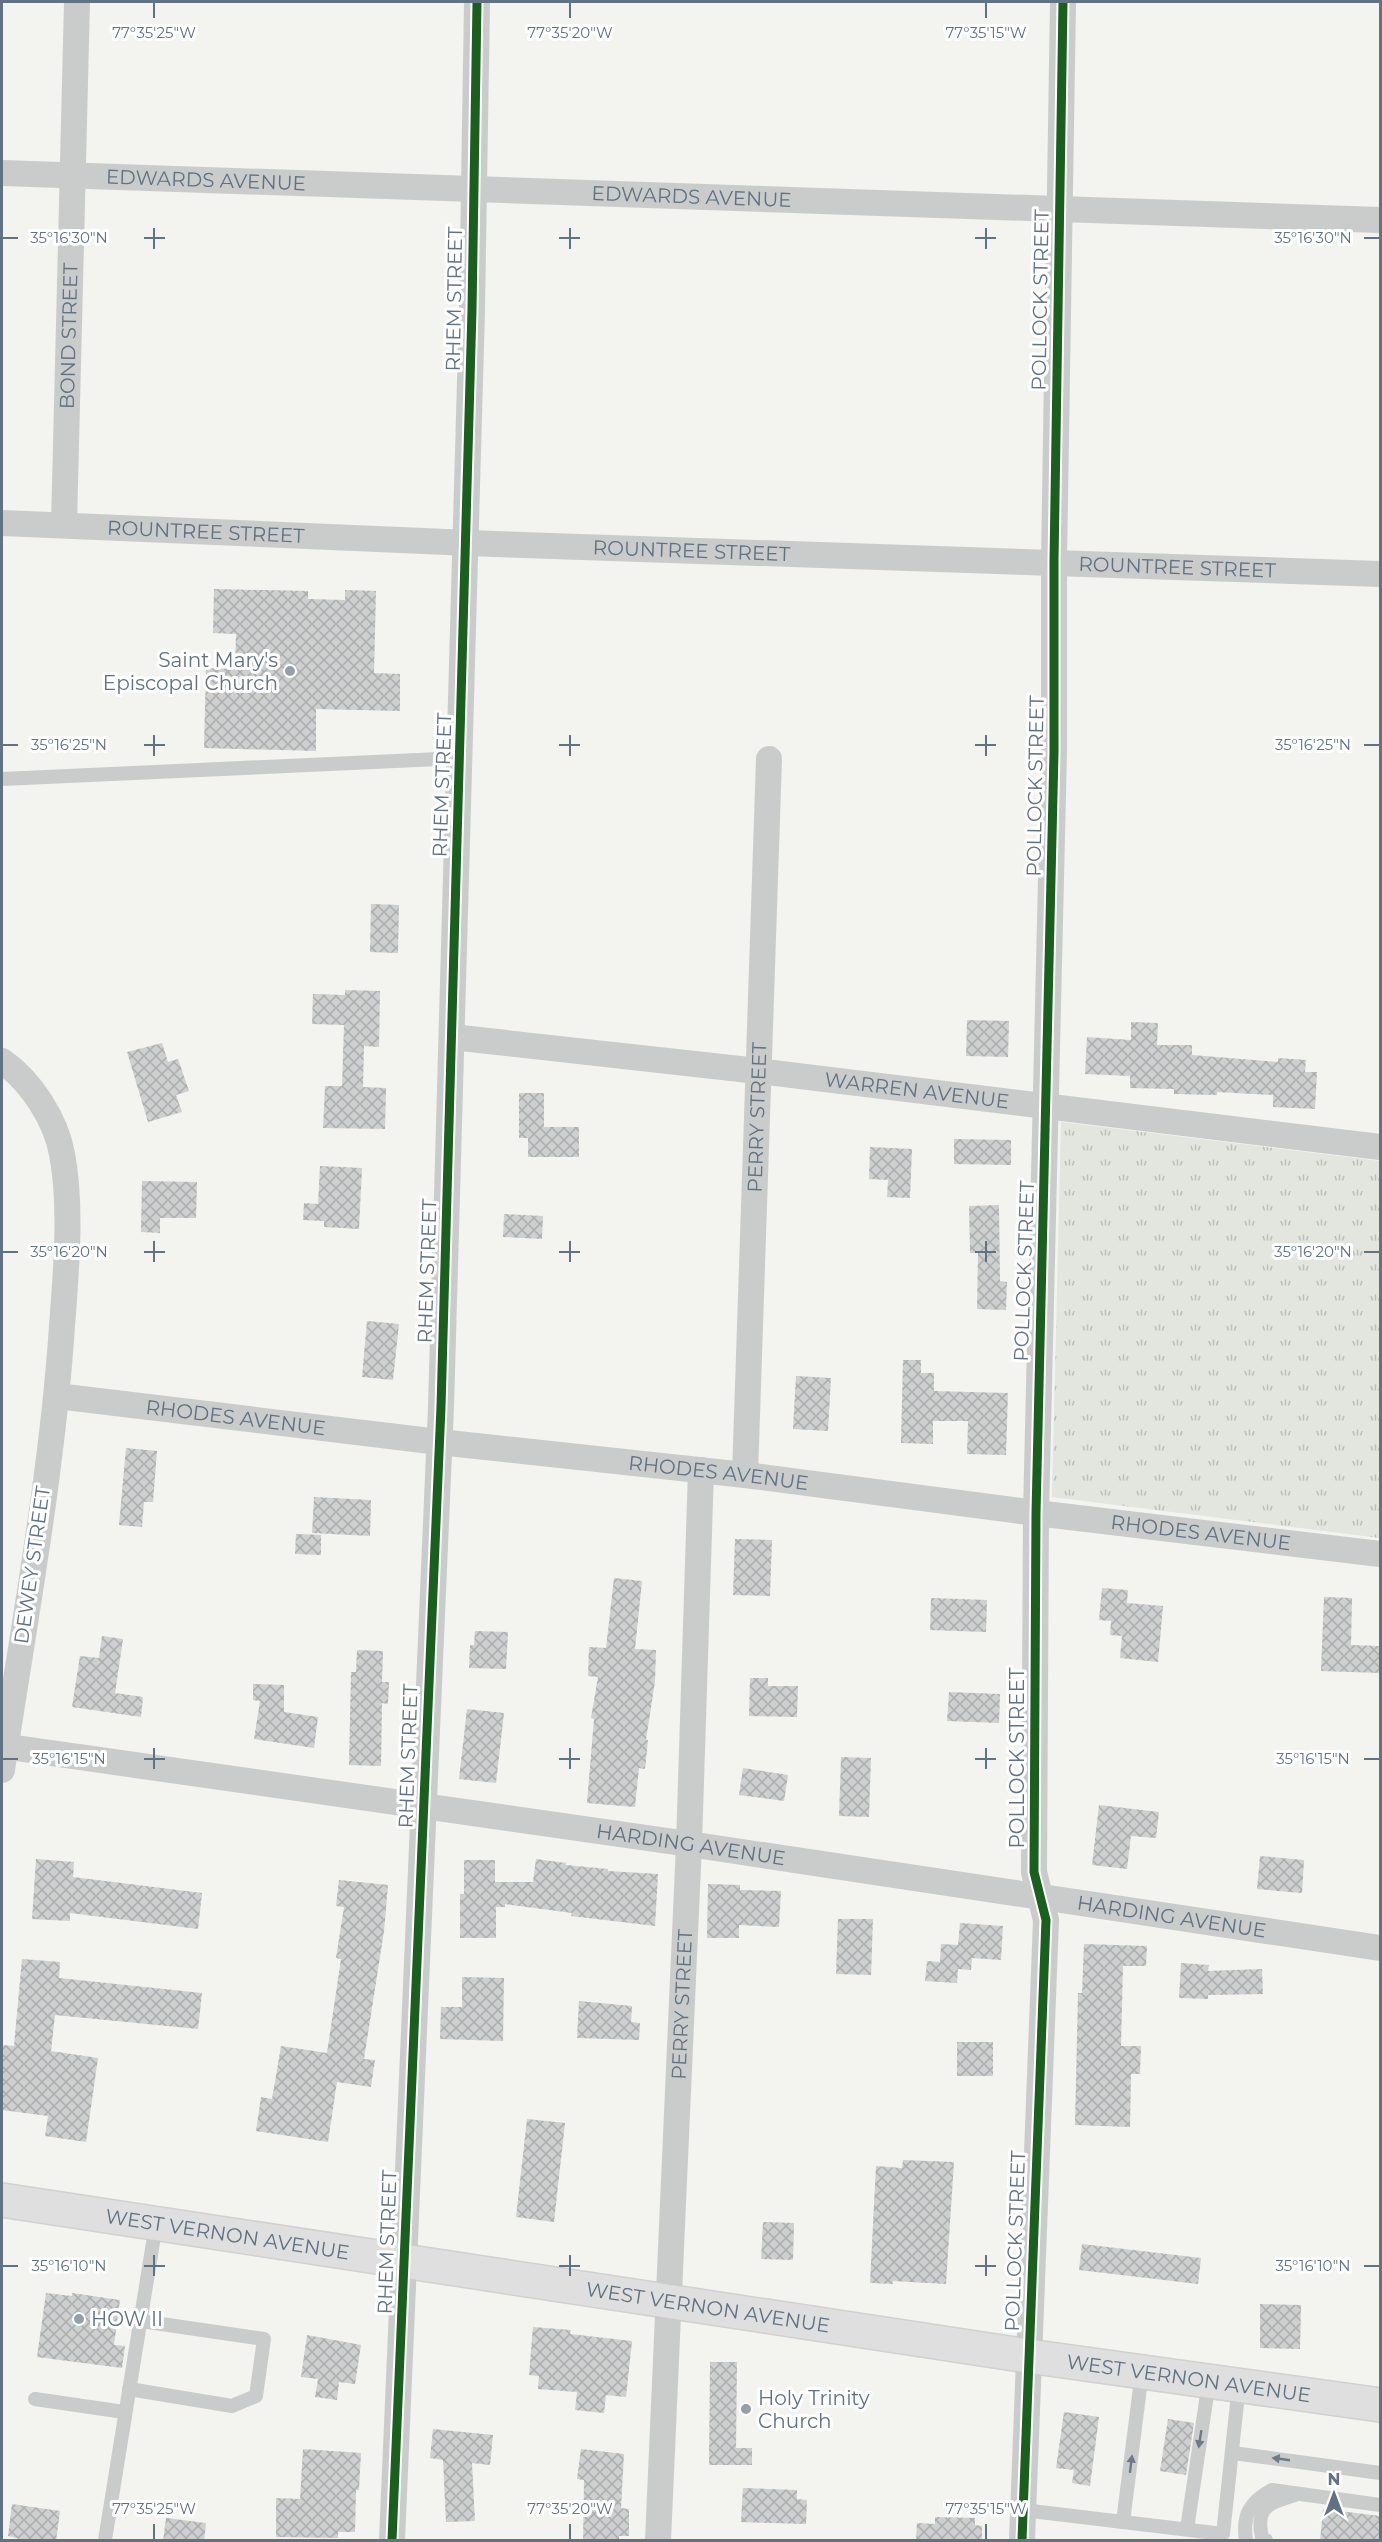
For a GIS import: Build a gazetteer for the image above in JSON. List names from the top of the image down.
{
  "streets": {
    "main road": ["WEST VERNON AVENUE"],
    "street": [
      "EDWARDS AVENUE",
      "RHEM STREET",
      "POLLOCK STREET",
      "BOND STREET",
      "ROUNTREE STREET",
      "WARREN AVENUE",
      "PERRY STREET",
      "RHODES AVENUE",
      "DEWEY STREET",
      "HARDING AVENUE"
    ]
  },
  "crossings": [
    ["EDWARDS AVENUE", "RHEM STREET"],
    ["EDWARDS AVENUE", "POLLOCK STREET"],
    ["EDWARDS AVENUE", "BOND STREET"],
    ["RHEM STREET", "ROUNTREE STREET"],
    ["RHEM STREET", "WARREN AVENUE"],
    ["RHEM STREET", "RHODES AVENUE"],
    ["RHEM STREET", "HARDING AVENUE"],
    ["RHEM STREET", "WEST VERNON AVENUE"],
    ["POLLOCK STREET", "ROUNTREE STREET"],
    ["POLLOCK STREET", "WARREN AVENUE"],
    ["POLLOCK STREET", "RHODES AVENUE"],
    ["POLLOCK STREET", "HARDING AVENUE"],
    ["POLLOCK STREET", "WEST VERNON AVENUE"],
    ["BOND STREET", "ROUNTREE STREET"],
    ["WARREN AVENUE", "PERRY STREET"],
    ["PERRY STREET", "RHODES AVENUE"],
    ["PERRY STREET", "HARDING AVENUE"],
    ["PERRY STREET", "WEST VERNON AVENUE"],
    ["RHODES AVENUE", "DEWEY STREET"],
    ["DEWEY STREET", "HARDING AVENUE"]
  ],
  "places": ["Saint Mary's Episcopal Church", "HOW II", "Holy Trinity Church"],
  "north": "top",
  "coordinates": [
    "77°35'25\"W",
    "77°35'20\"W",
    "77°35'15\"W",
    "35°16'30\"N",
    "35°16'25\"N",
    "35°16'20\"N",
    "35°16'15\"N",
    "35°16'10\"N"
  ]
}
